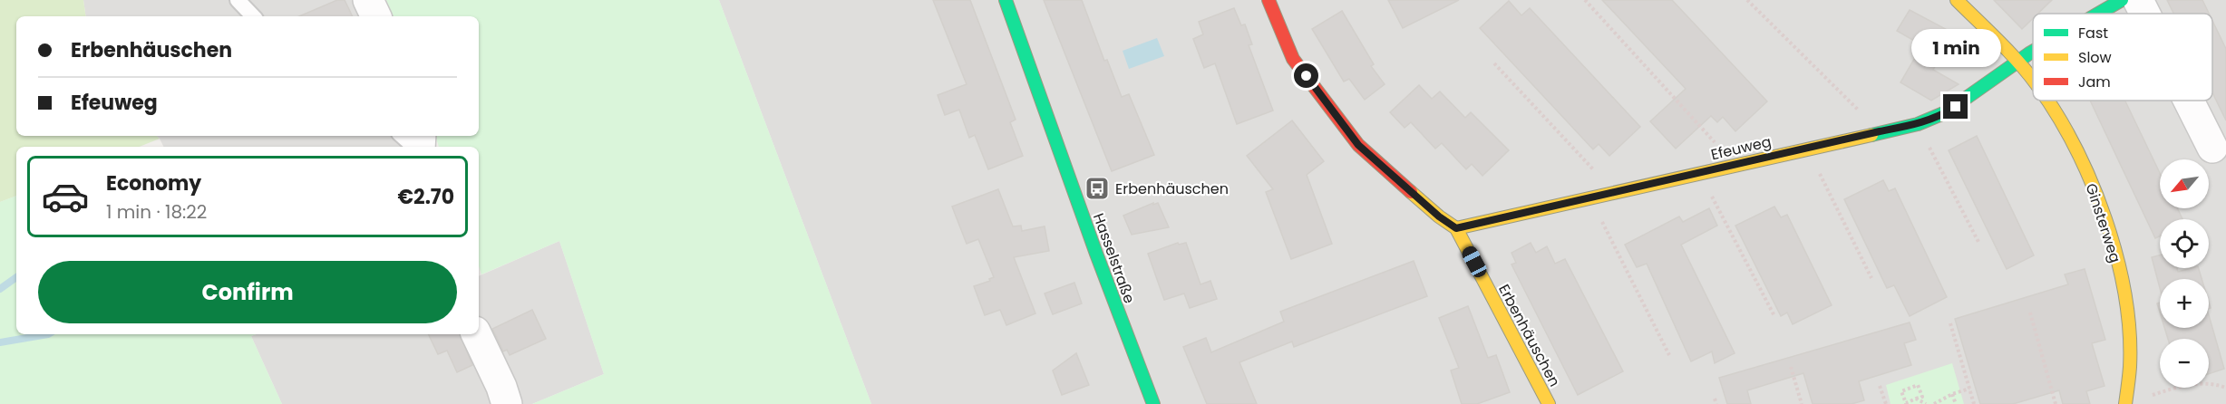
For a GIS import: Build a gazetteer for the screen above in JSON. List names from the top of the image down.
{
  "streets": {
    "street": [
      "Efeuweg",
      "Ginsterweg",
      "Hasselstraße",
      "Erbenhäuschen"
    ]
  },
  "crossings": [
    ["Efeuweg", "Ginsterweg"],
    ["Efeuweg", "Erbenhäuschen"]
  ],
  "places": {
    "bus stop": ["Erbenhäuschen"]
  },
  "legend": ["Fast", "Slow", "Jam"],
  "north": "bottom left",
  "page": {
    "banner": ["Erbenhäuschen", "Efeuweg"],
    "bubble": "1 min",
    "list": [
      {
        "name": "Economy",
        "note": "1 min · 18:22",
        "value": "€2.70"
      }
    ],
    "map_buttons": ["+", "−"],
    "buttons": "Confirm"
  }
}
